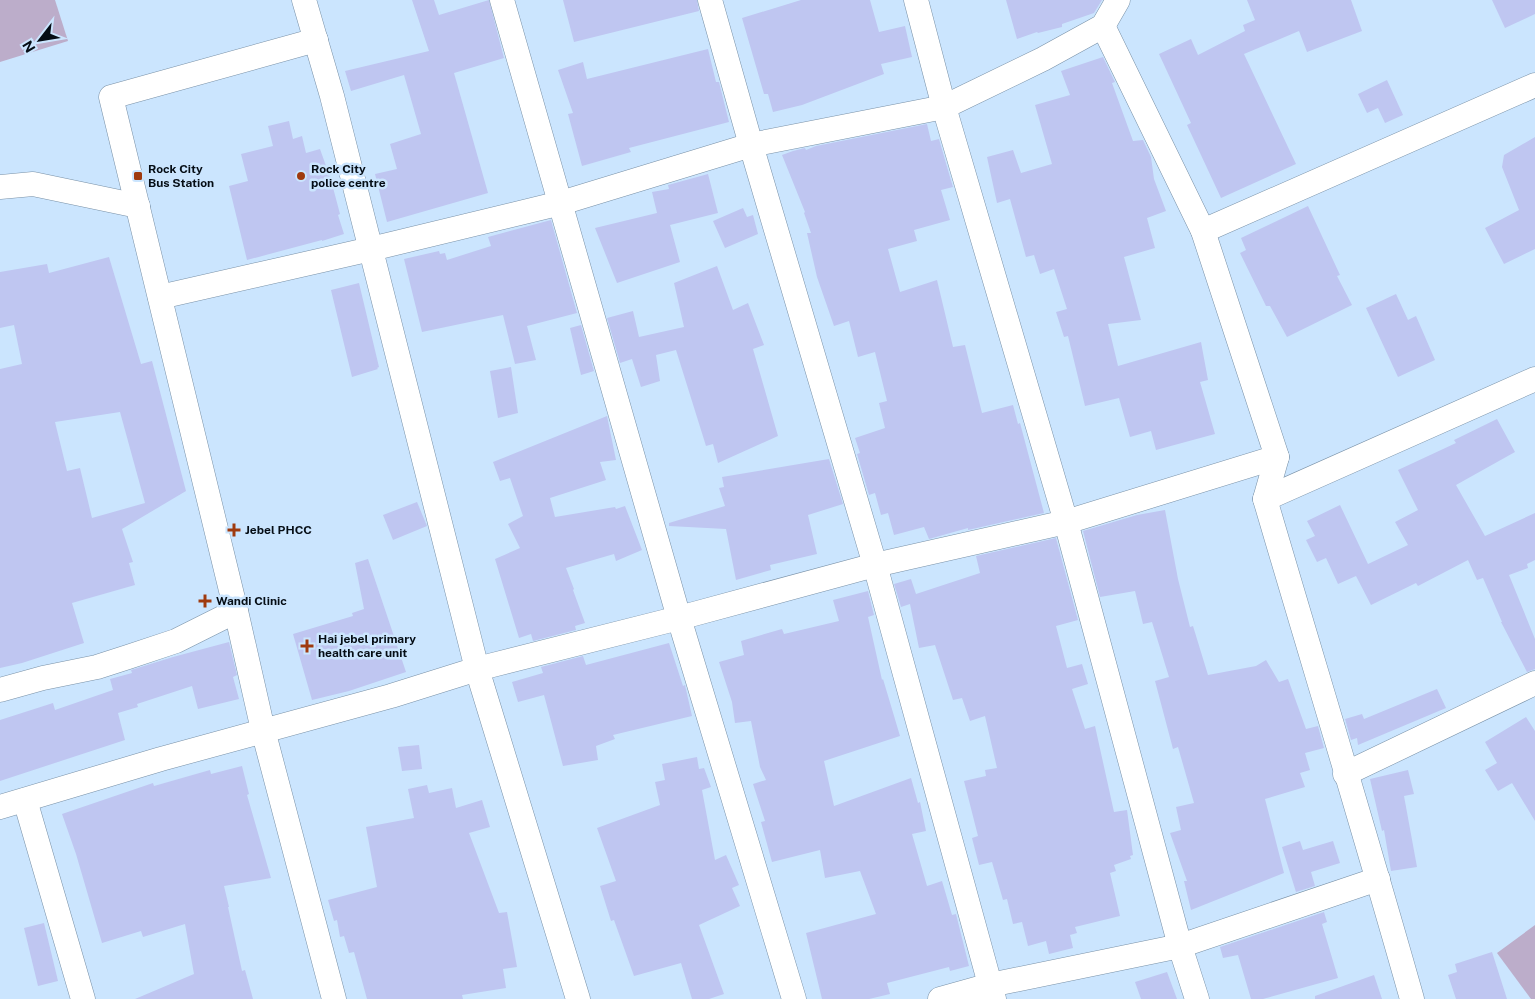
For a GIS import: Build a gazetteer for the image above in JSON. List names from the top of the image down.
{
  "places": {
    "transit": ["Rock City Bus Station"],
    "other": ["Rock City police centre"],
    "health": ["Jebel PHCC", "Wandi Clinic", "Hai jebel primary health care unit"]
  },
  "north": "bottom left"
}
